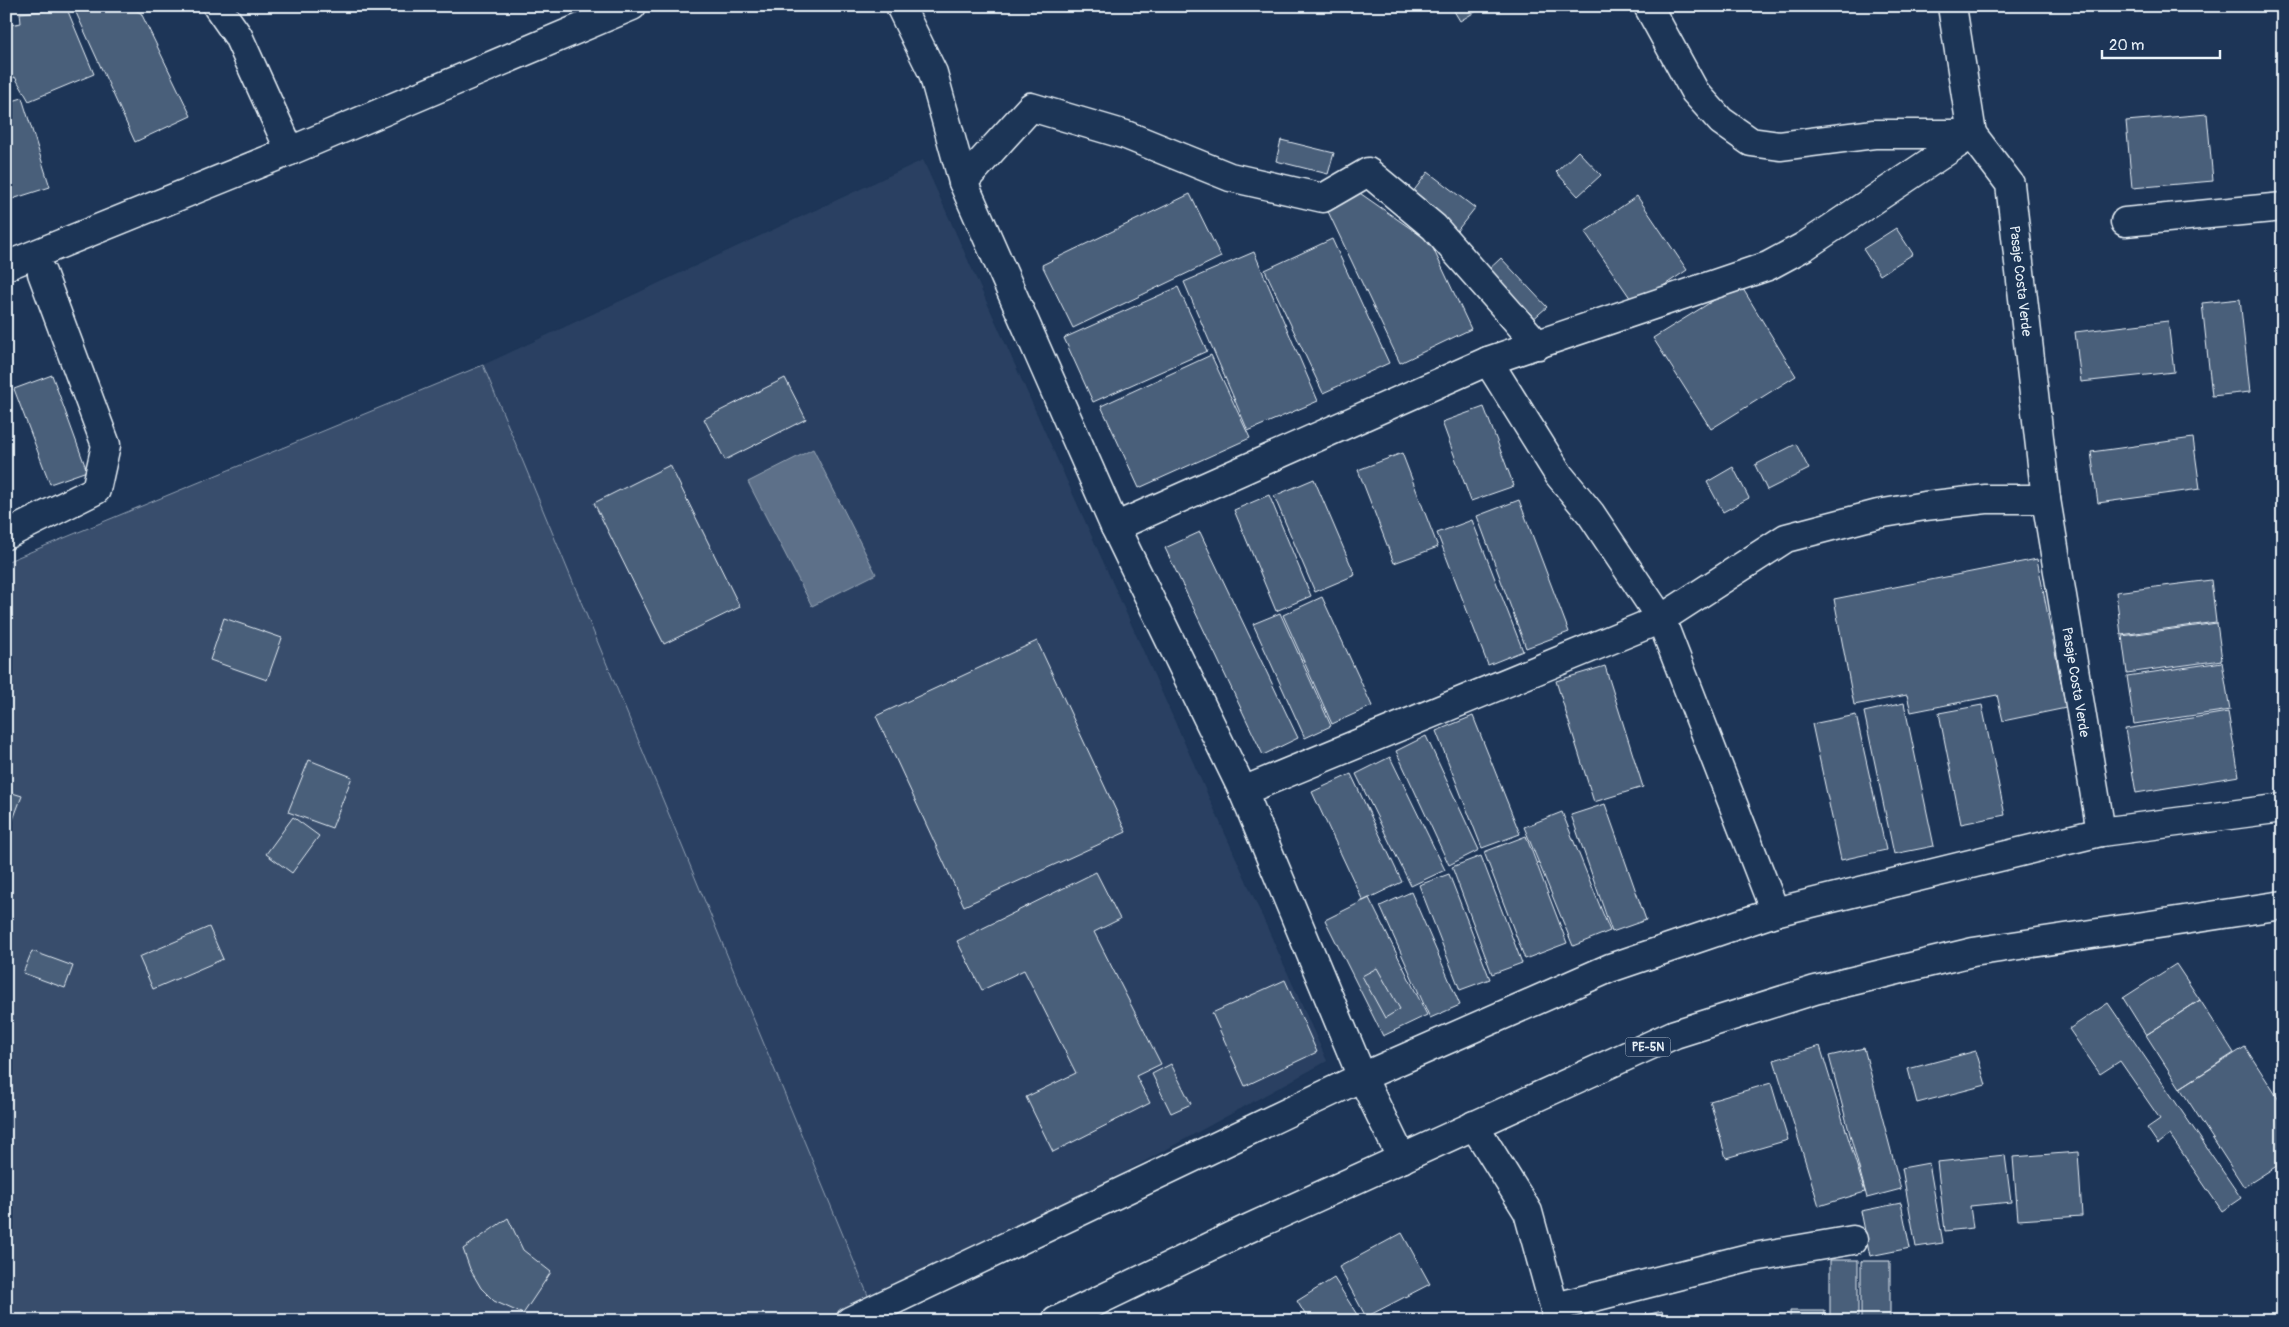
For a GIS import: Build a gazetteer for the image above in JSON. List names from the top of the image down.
{
  "streets": {
    "main road": ["Pasaje Costa Verde", "PE-5N"]
  },
  "scale_bar": "20 m"
}
